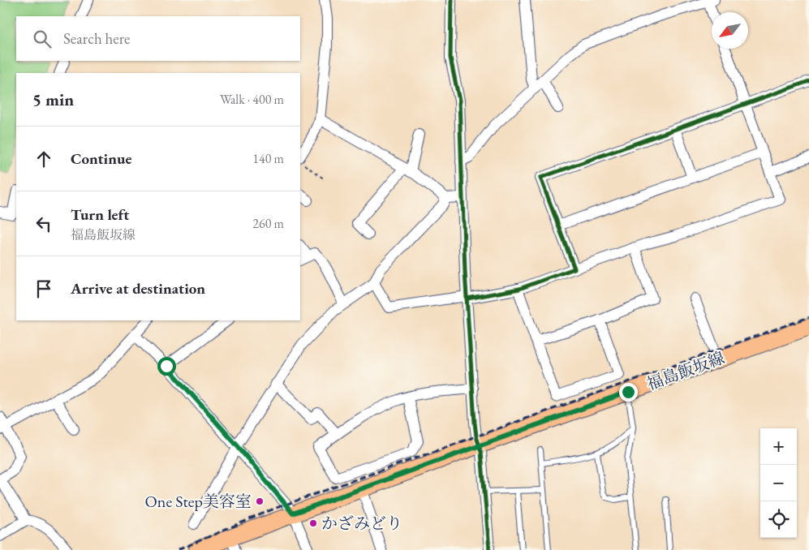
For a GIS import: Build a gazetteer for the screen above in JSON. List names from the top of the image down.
{
  "streets": {
    "main road": ["福島飯坂線"]
  },
  "places": ["One Step美容室", "かざみどり"],
  "north": "bottom left",
  "page": {
    "search": "Search here",
    "heading": ["5 min", "Walk · 400 m"],
    "list": [
      ["Continue", "140 m"],
      ["Turn left", "福島飯坂線", "260 m"],
      "Arrive at destination"
    ],
    "map_buttons": ["+", "−"]
  }
}
